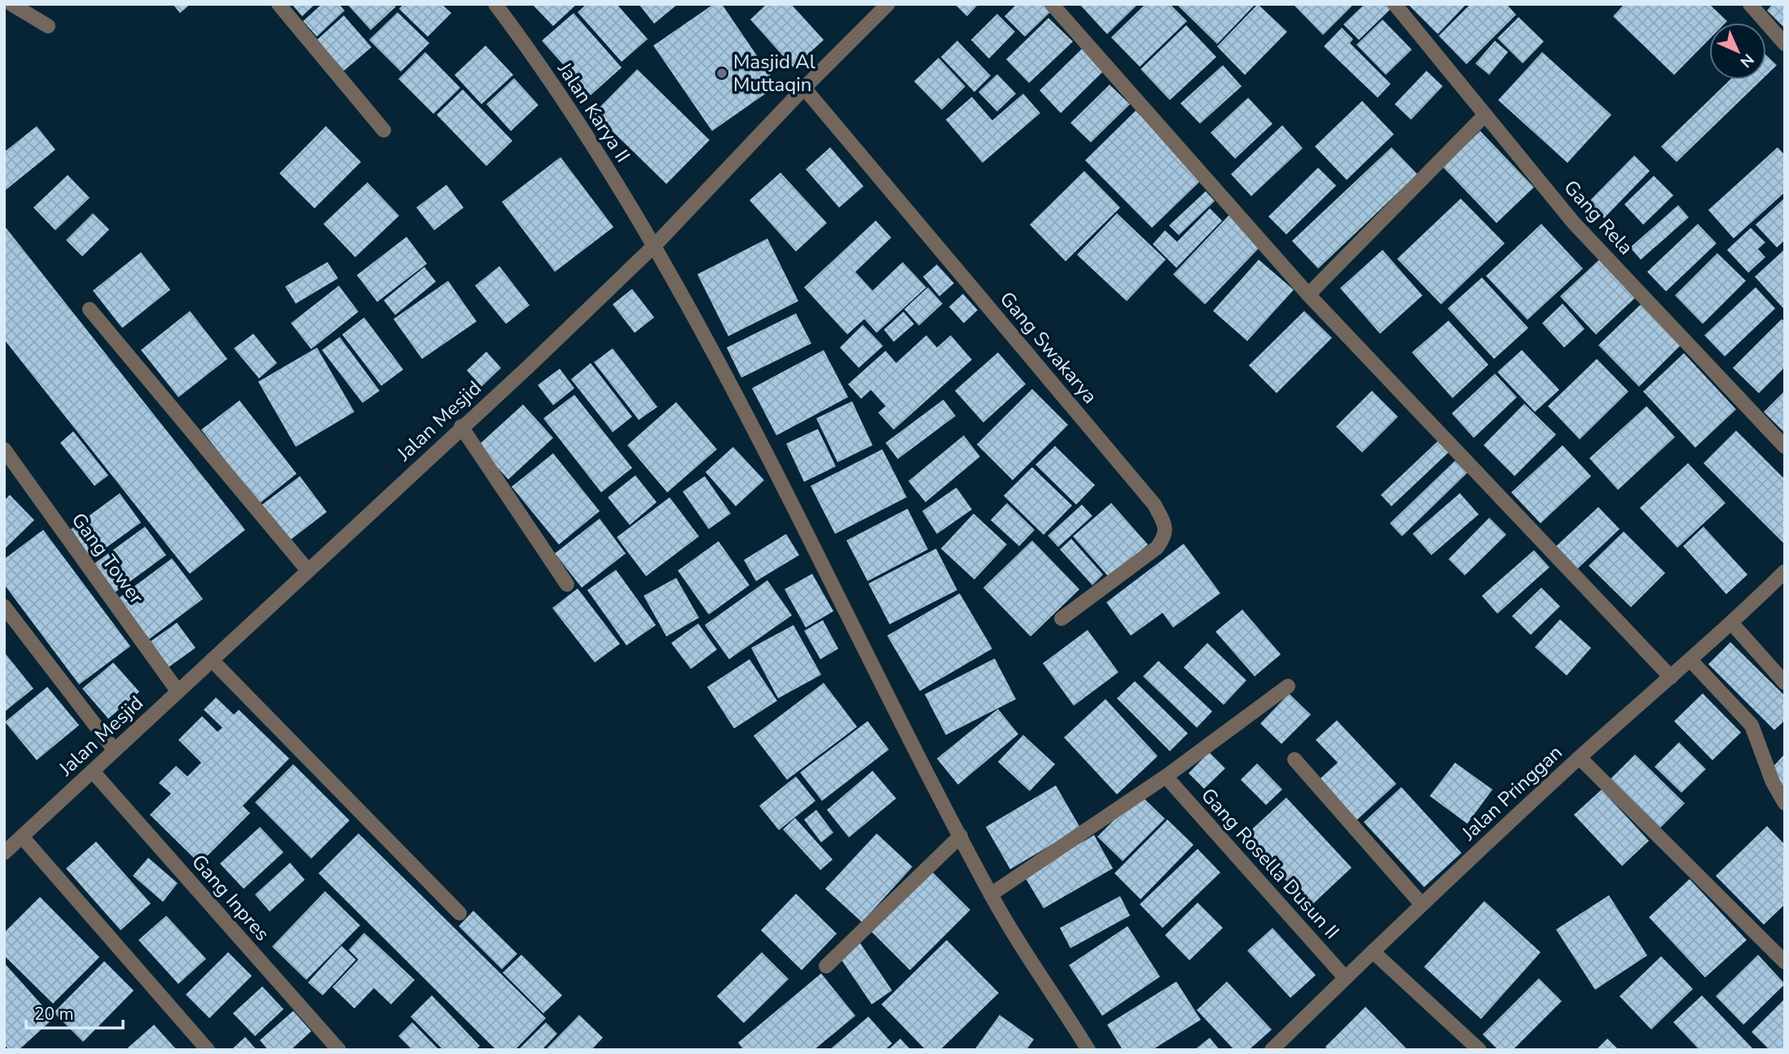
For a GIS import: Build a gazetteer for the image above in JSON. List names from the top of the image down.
{
  "streets": {
    "street": [
      "Jalan Karya II",
      "Gang Rela",
      "Gang Swakarya",
      "Jalan Mesjid",
      "Gang Tower",
      "Jalan Pringgan",
      "Gang Rosella Dusun II",
      "Gang Inpres"
    ]
  },
  "crossings": [
    ["Jalan Karya II", "Jalan Mesjid"],
    ["Gang Swakarya", "Jalan Mesjid"],
    ["Jalan Mesjid", "Gang Tower"],
    ["Jalan Mesjid", "Gang Inpres"],
    ["Jalan Pringgan", "Gang Rosella Dusun II"]
  ],
  "places": ["Masjid Al Muttaqin"],
  "scale_bar": "20 m",
  "north": "bottom right"
}
